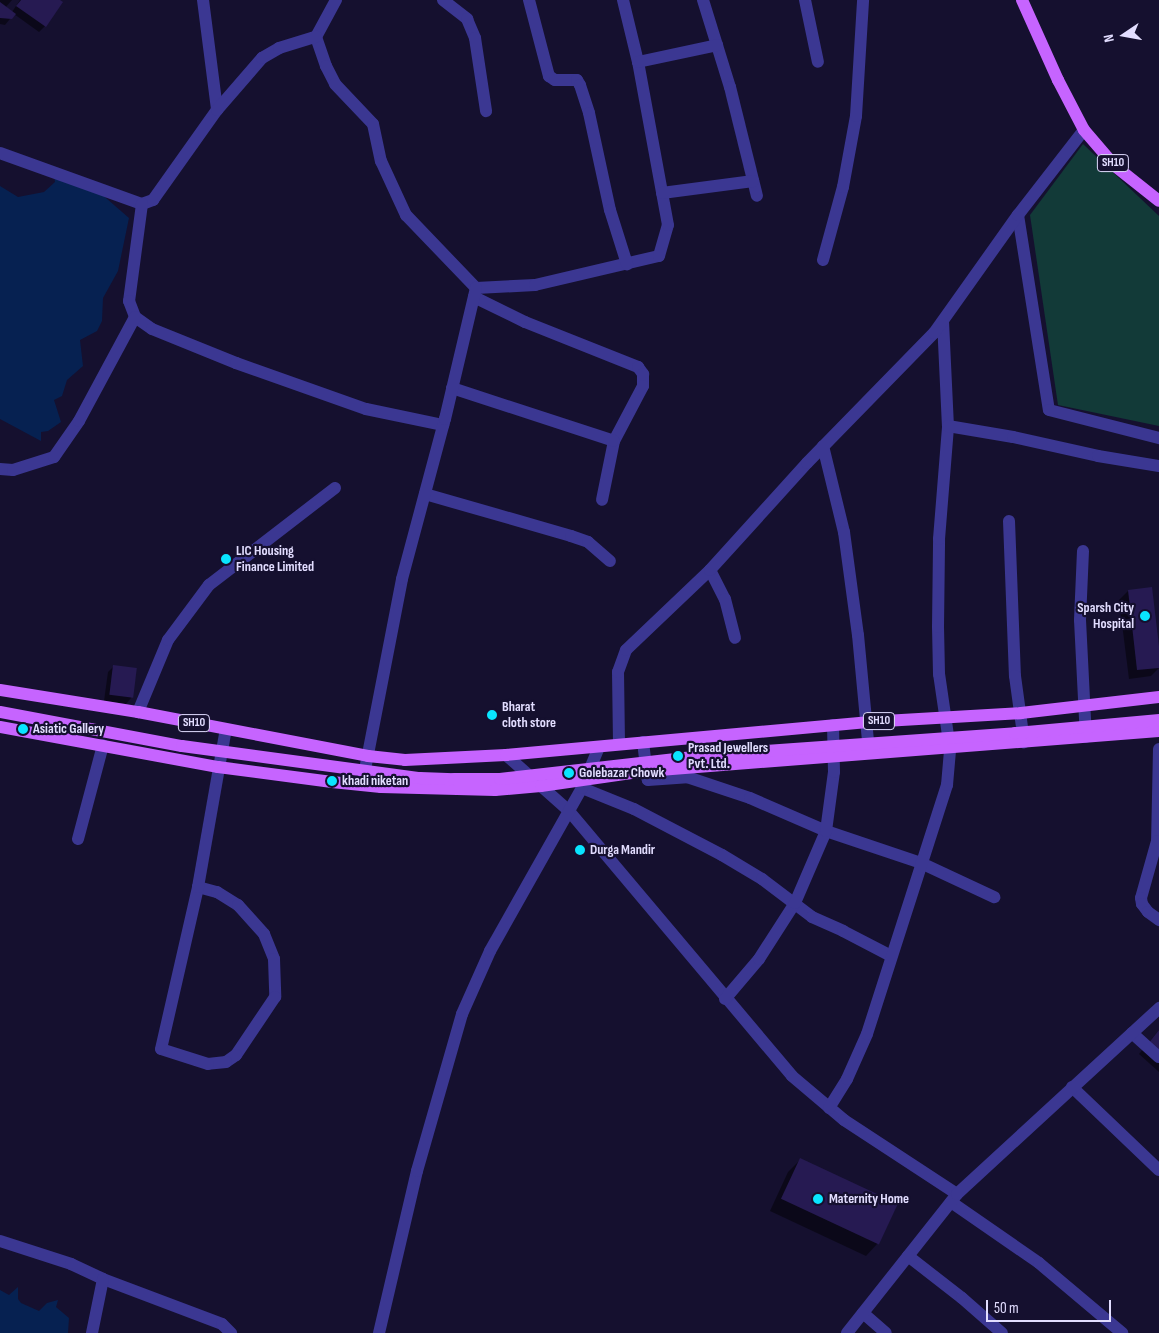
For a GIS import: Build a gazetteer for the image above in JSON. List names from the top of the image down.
{
  "streets": {
    "main road": ["SH10"]
  },
  "places": [
    "LIC Housing Finance Limited",
    "Sparsh City Hospital",
    "Bharat cloth store",
    "Asiatic Gallery",
    "Prasad Jewellers Pvt. Ltd.",
    "Golebazar Chowk",
    "khadi niketan",
    "Durga Mandir",
    "Maternity Home"
  ],
  "scale_bar": "50 m",
  "north": "left"
}
